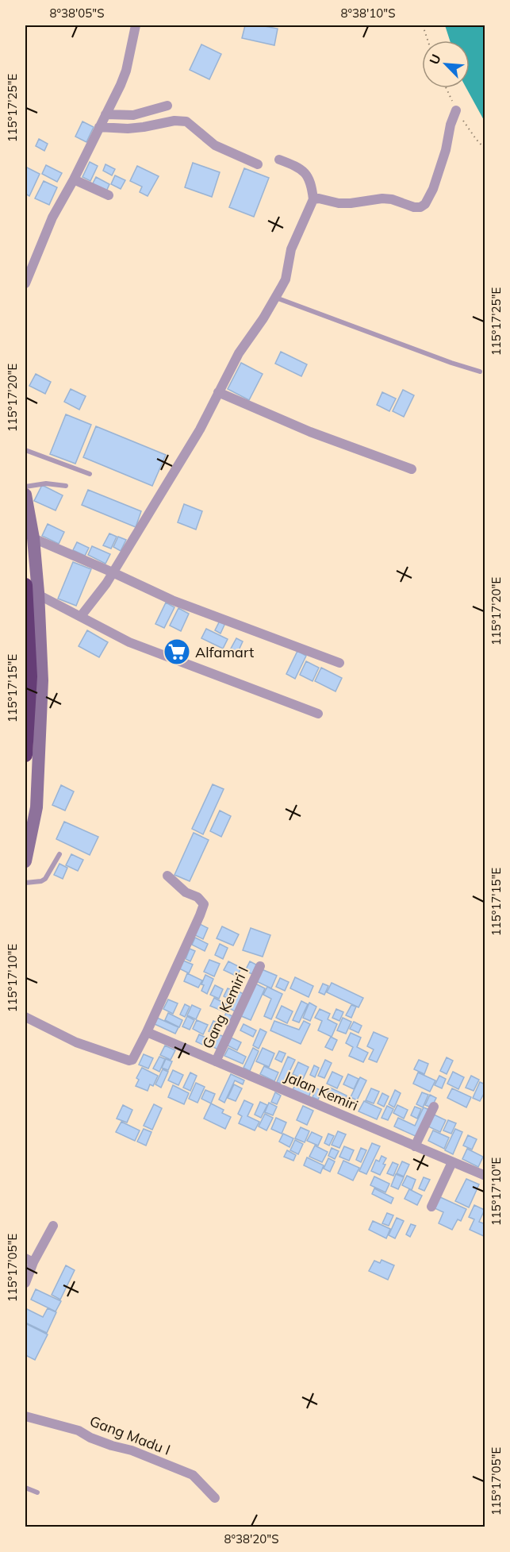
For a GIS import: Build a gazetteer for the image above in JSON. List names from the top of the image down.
{
  "streets": {
    "street": ["Gang Kemiri I", "Jalan Kemiri", "Gang Madu I"]
  },
  "crossings": [
    ["Gang Kemiri I", "Jalan Kemiri"]
  ],
  "places": {
    "supermarket": ["Alfamart"]
  },
  "north": "top left",
  "coordinates": [
    "8°38'05\"S",
    "8°38'10\"S",
    "115°17'25\"E",
    "115°17'20\"E",
    "115°17'15\"E",
    "115°17'10\"E",
    "115°17'05\"E",
    "8°38'20\"S"
  ]
}
